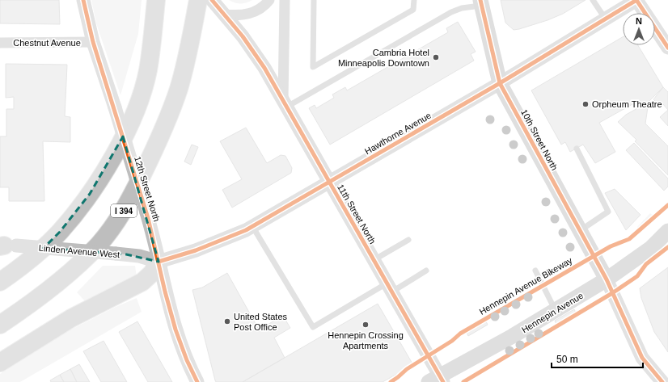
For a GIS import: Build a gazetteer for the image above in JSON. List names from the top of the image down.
{
  "streets": {
    "highway": ["I 394"],
    "main road": ["10th Street North", "Hennepin Avenue"],
    "street": [
      "Chestnut Avenue",
      "Hawthorne Avenue",
      "12th Street North",
      "11th Street North",
      "Linden Avenue West"
    ],
    "cycle path": ["Hennepin Avenue Bikeway"]
  },
  "crossings": [
    ["Chestnut Avenue", "12th Street North"],
    ["Hawthorne Avenue", "10th Street North"],
    ["Hawthorne Avenue", "12th Street North"],
    ["Hawthorne Avenue", "11th Street North"],
    ["Hawthorne Avenue", "Linden Avenue West"],
    ["10th Street North", "Hennepin Avenue"],
    ["12th Street North", "Linden Avenue West"],
    ["11th Street North", "Hennepin Avenue"]
  ],
  "places": [
    "Cambria Hotel Minneapolis Downtown",
    "Orpheum Theatre",
    "United States Post Office",
    "Hennepin Crossing Apartments"
  ],
  "scale_bar": "50 m",
  "north": "top"
}
